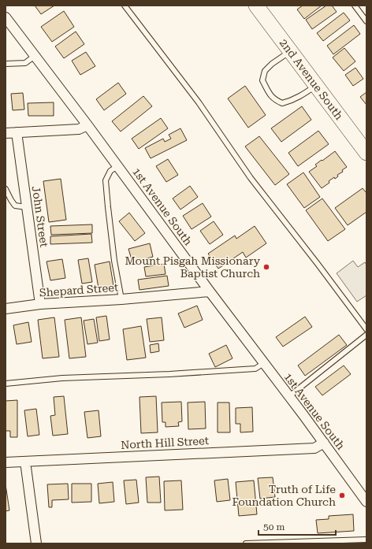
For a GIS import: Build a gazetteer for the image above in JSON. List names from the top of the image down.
{
  "streets": {
    "main road": ["2nd Avenue South"],
    "street": [
      "1st Avenue South",
      "John Street",
      "Shepard Street",
      "North Hill Street"
    ]
  },
  "crossings": [
    ["1st Avenue South", "Shepard Street"],
    ["1st Avenue South", "North Hill Street"],
    ["John Street", "Shepard Street"]
  ],
  "places": ["Mount Pisgah Missionary Baptist Church", "Truth of Life Foundation Church"],
  "scale_bar": "50 m"
}
